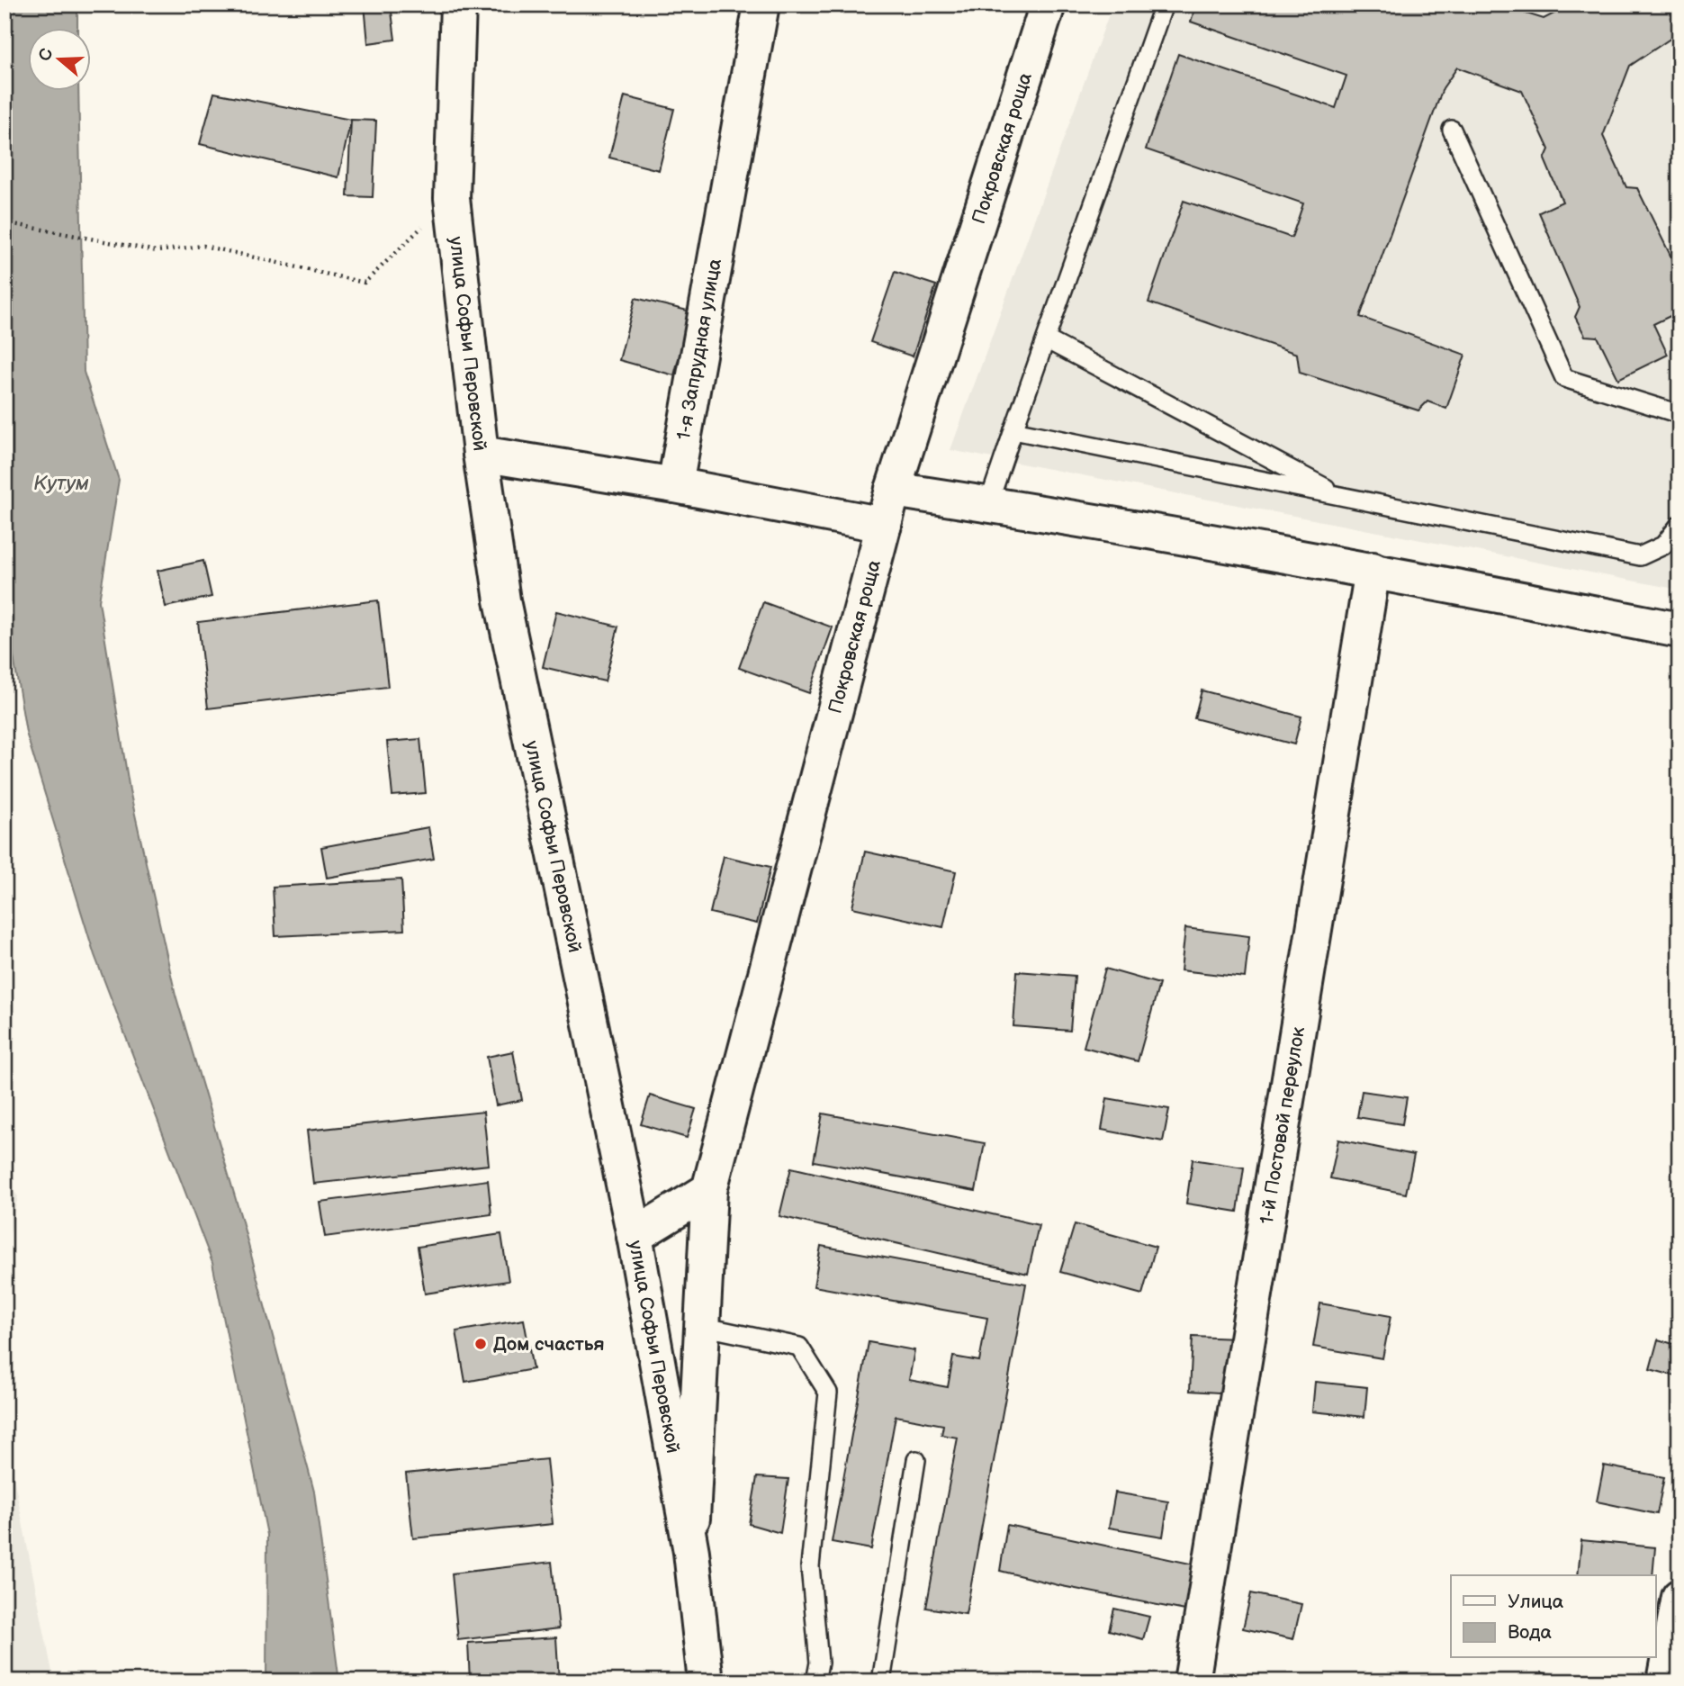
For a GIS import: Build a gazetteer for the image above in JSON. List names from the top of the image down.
{
  "streets": {
    "street": [
      "Покровская роща",
      "улица Софьи Перовской",
      "1-я Запрудная улица",
      "1-й Постовой переулок"
    ]
  },
  "crossings": [
    ["Покровская роща", "улица Софьи Перовской"]
  ],
  "water": ["Кутум"],
  "places": ["Дом счастья"],
  "legend": ["Улица", "Вода"],
  "north": "left"
}
